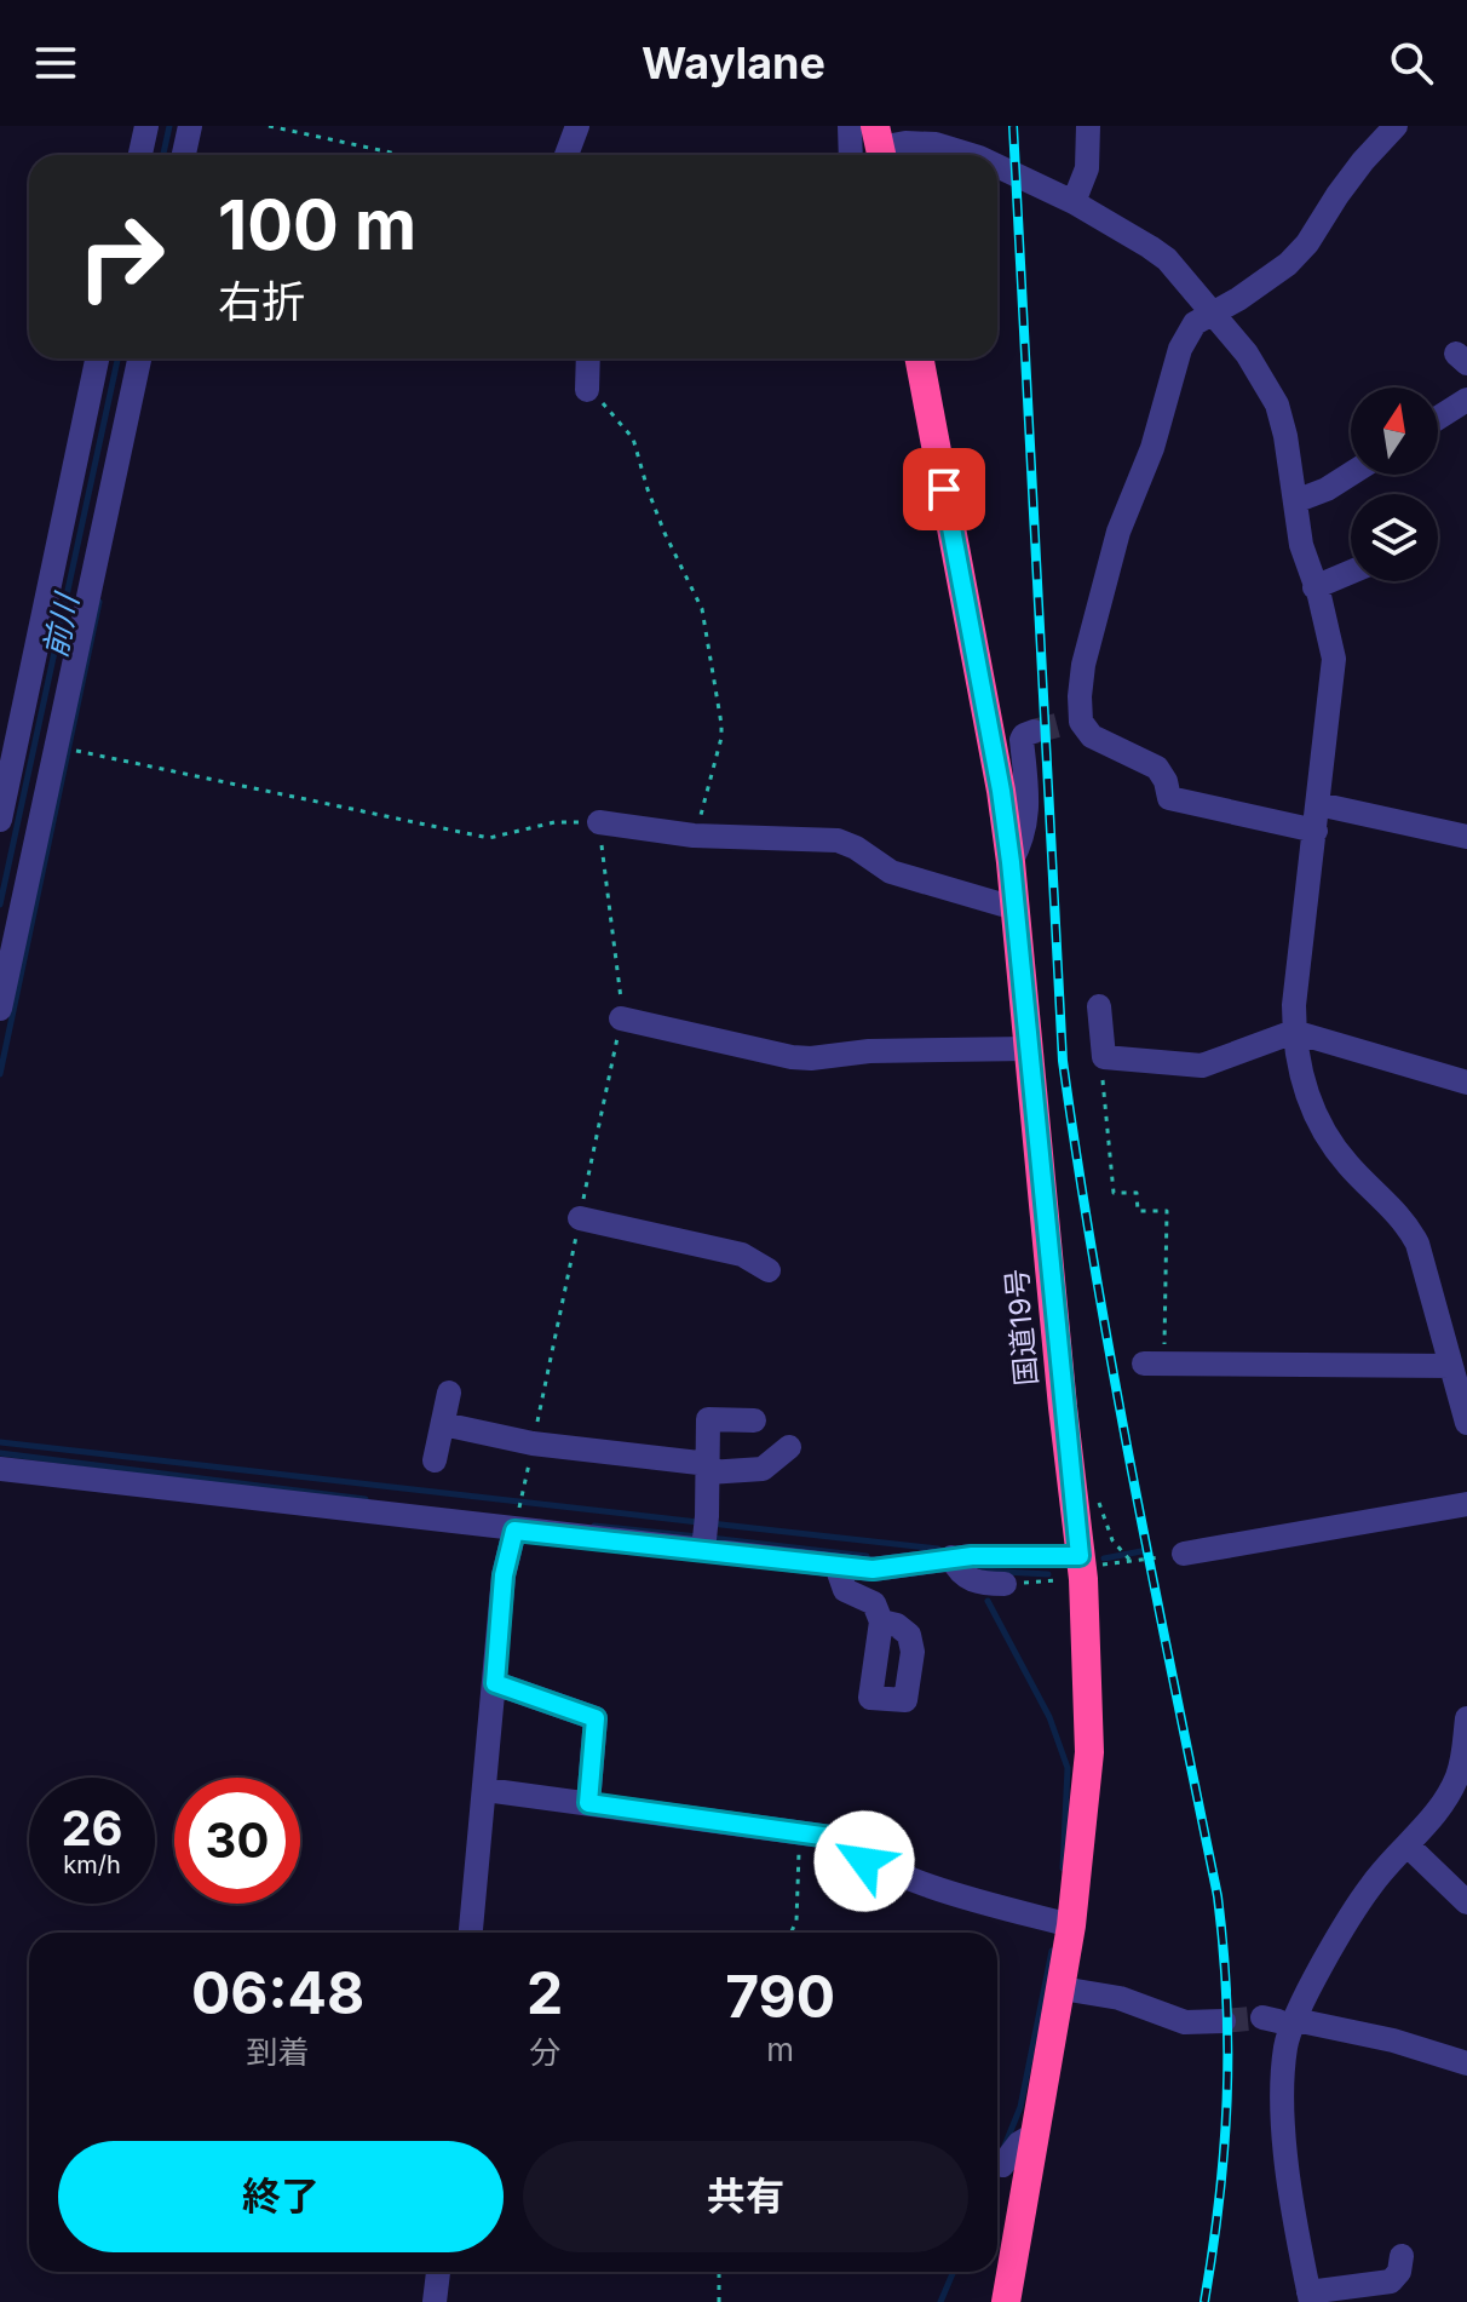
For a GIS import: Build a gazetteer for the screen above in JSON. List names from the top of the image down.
{
  "streets": {
    "highway": ["国道19号"]
  },
  "water": ["前川"],
  "north": "top",
  "page": {
    "header": "Waylane",
    "turn": ["100 m", "右折"],
    "speed": "26 km/h",
    "limit": "30",
    "eta": [
      "06:48",
      "到着",
      "2",
      "分",
      "790",
      "m"
    ],
    "buttons": ["終了", "共有"]
  }
}
